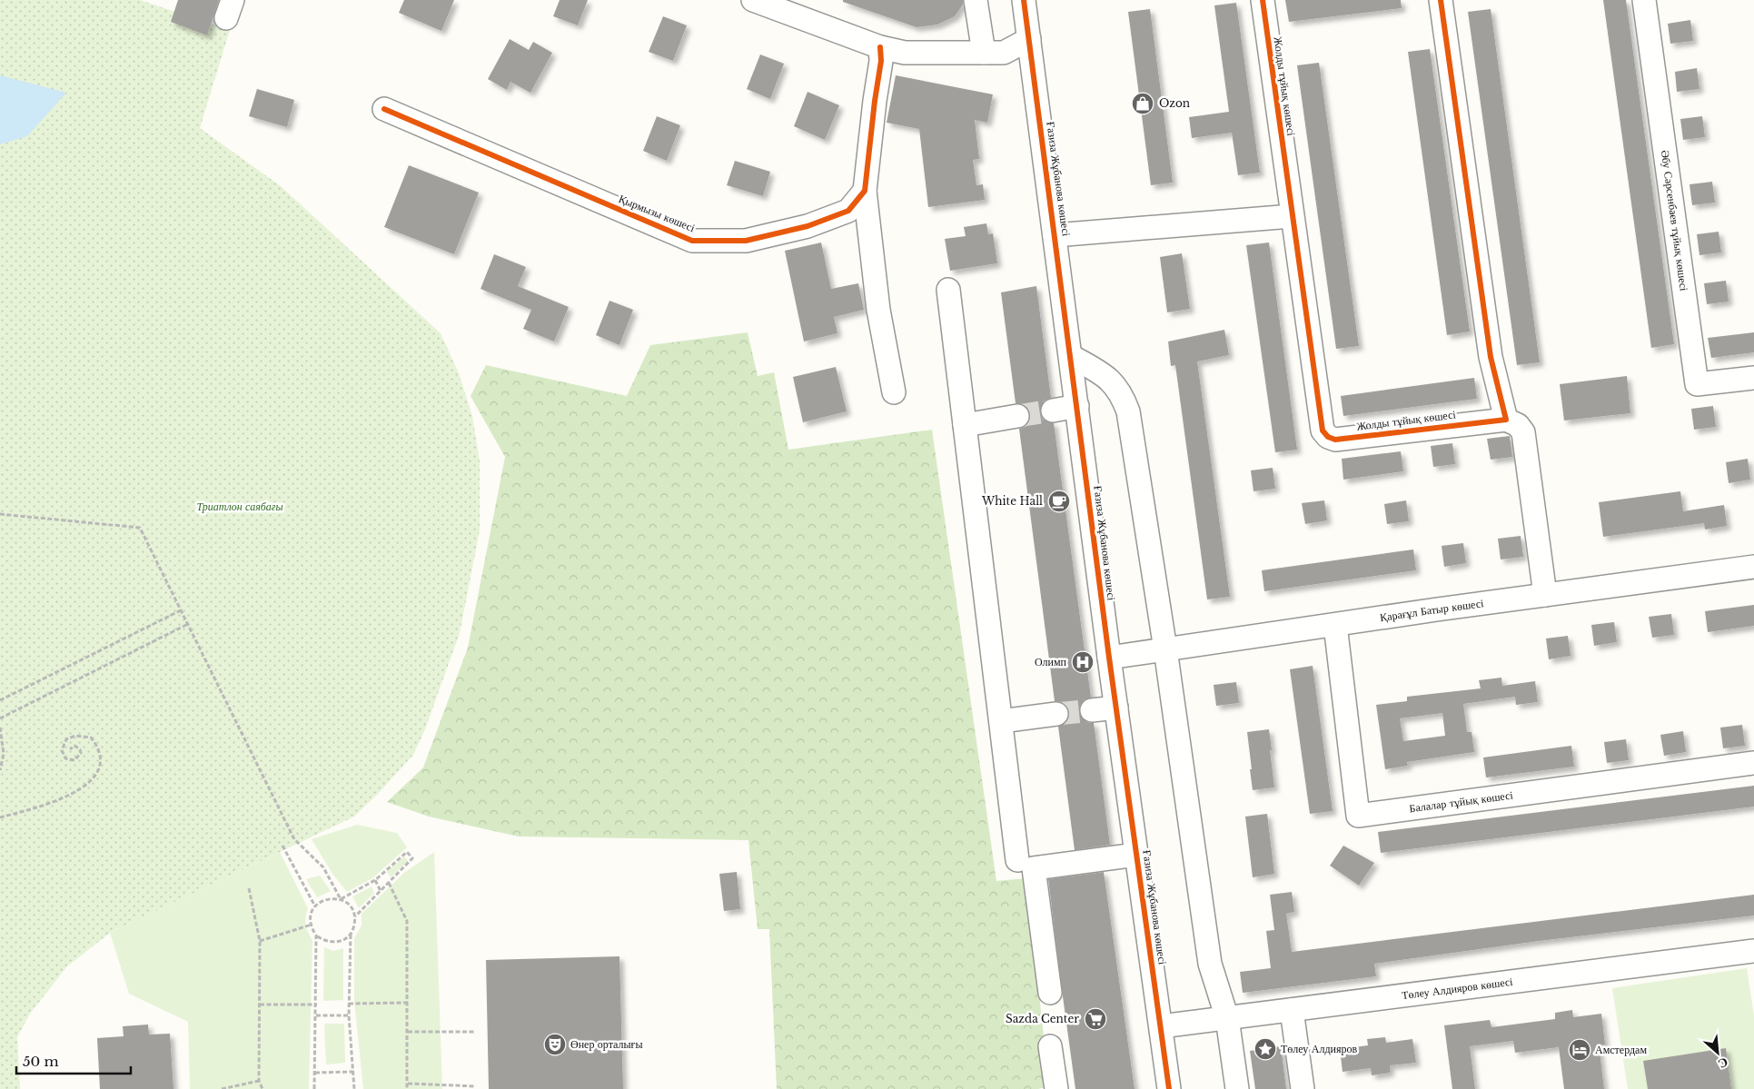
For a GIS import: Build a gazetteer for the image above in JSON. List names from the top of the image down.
{
  "streets": {
    "street": [
      "Жолды тұйық көшесі",
      "Ғазиза Жұбанова көшесі",
      "Қырмызы көшесі",
      "Әбу Сәрсенбаев тұйық көшесі",
      "Қарағұл Батыр көшесі",
      "Балалар тұйық көшесі",
      "Төлеу Алдияров көшесі"
    ]
  },
  "crossings": [
    ["Ғазиза Жұбанова көшесі", "Қарағұл Батыр көшесі"],
    ["Ғазиза Жұбанова көшесі", "Төлеу Алдияров көшесі"],
    ["Қарағұл Батыр көшесі", "Балалар тұйық көшесі"]
  ],
  "parks": ["Триатлон саябағы"],
  "places": {
    "shop": ["Ozon"],
    "cafe": ["White Hall"],
    "hospital": ["Олимп"],
    "supermarket": ["Sazda Center"],
    "theatre": ["Өнер орталығы"],
    "place": ["Төлеу Алдияров"],
    "hotel": ["Амстердам"]
  },
  "scale_bar": "50 m",
  "north": "bottom right"
}
